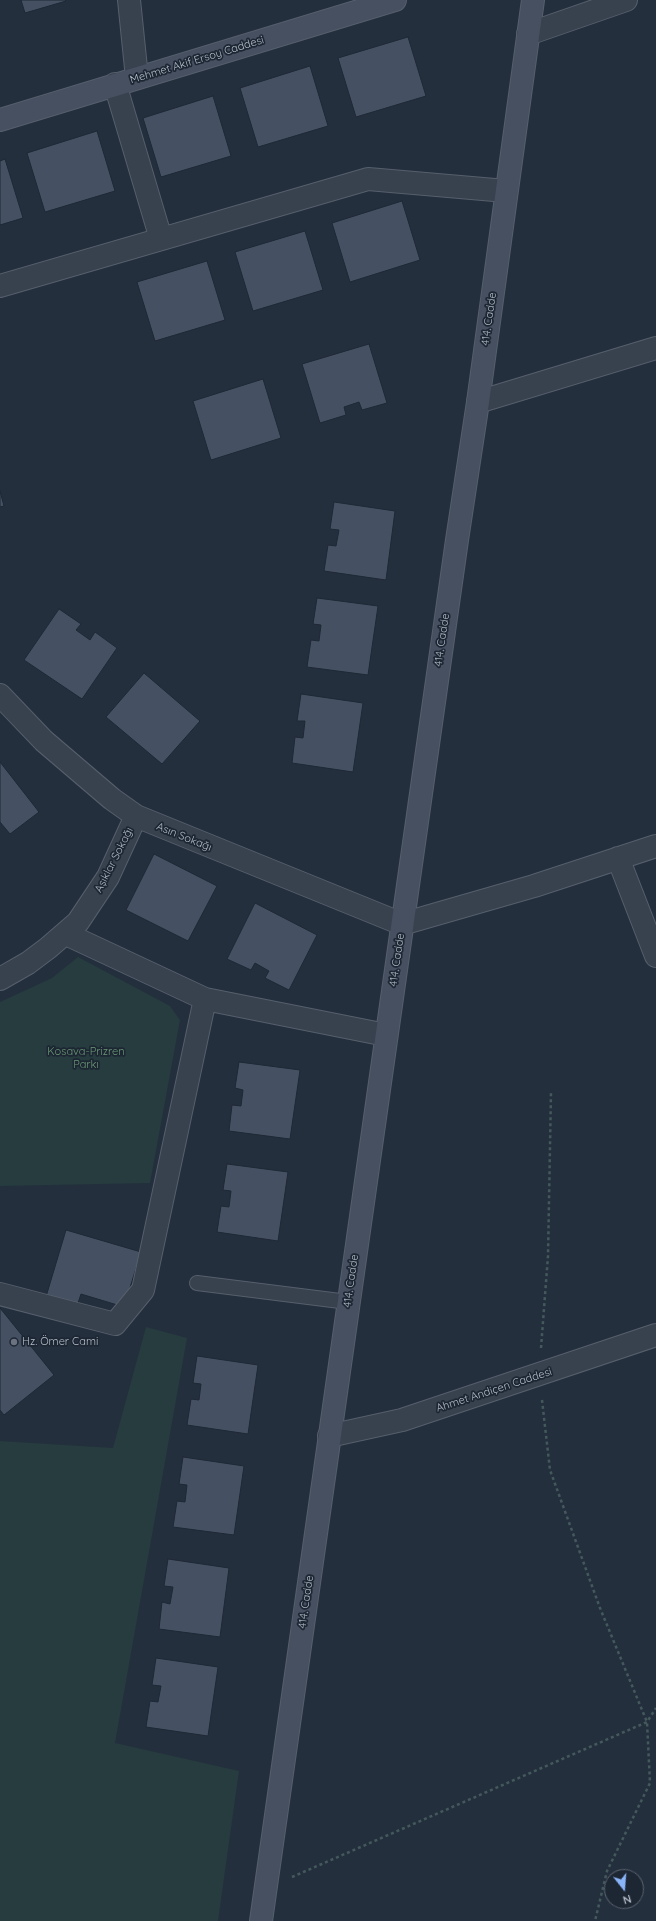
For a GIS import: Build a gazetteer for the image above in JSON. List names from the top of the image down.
{
  "streets": {
    "main road": ["Mehmet Akif Ersoy Caddesi", "414. Cadde"],
    "street": ["Asın Sokağı", "Aşıklar Sokağı", "Ahmet Andiçen Caddesi"]
  },
  "crossings": [
    ["414. Cadde", "Asın Sokağı"],
    ["414. Cadde", "Ahmet Andiçen Caddesi"],
    ["Asın Sokağı", "Aşıklar Sokağı"]
  ],
  "parks": ["Kosava-Prizren Parkı"],
  "places": ["Hz. Ömer Cami"],
  "north": "bottom"
}
